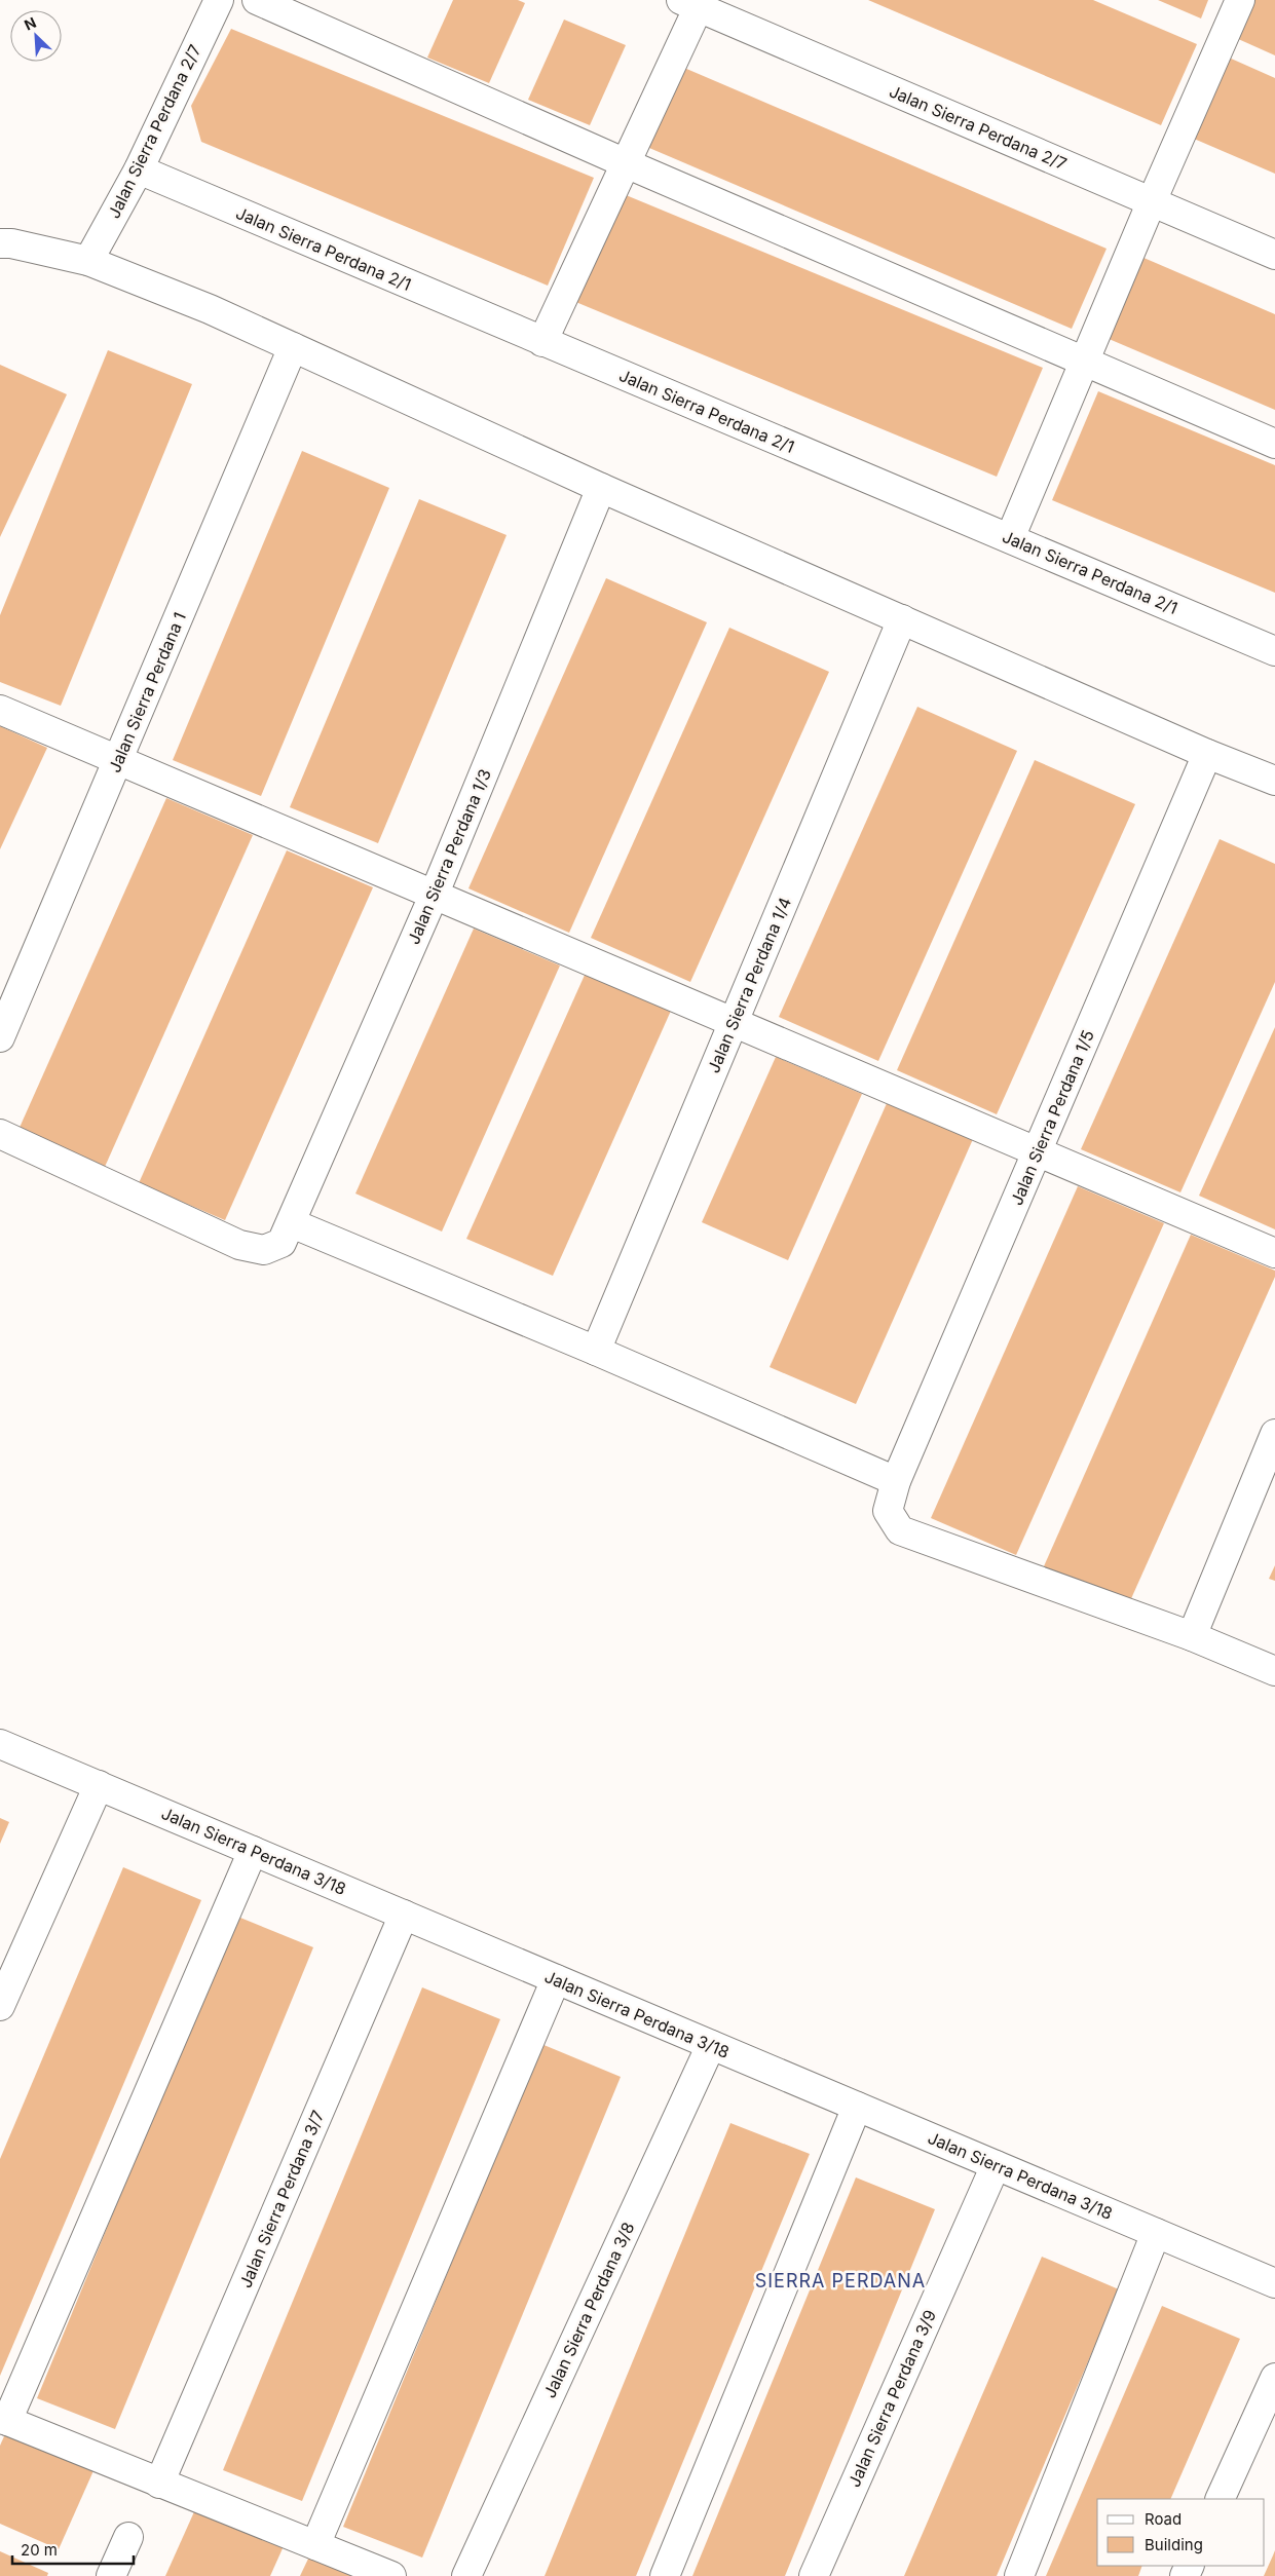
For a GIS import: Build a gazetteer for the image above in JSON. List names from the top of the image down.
{
  "streets": {
    "street": [
      "Jalan Sierra Perdana 2/7",
      "Jalan Sierra Perdana 2/1",
      "Jalan Sierra Perdana 1",
      "Jalan Sierra Perdana 1/3",
      "Jalan Sierra Perdana 1/4",
      "Jalan Sierra Perdana 1/5",
      "Jalan Sierra Perdana 3/18",
      "Jalan Sierra Perdana 3/7",
      "Jalan Sierra Perdana 3/8",
      "Jalan Sierra Perdana 3/9"
    ]
  },
  "crossings": [
    ["Jalan Sierra Perdana 2/7", "Jalan Sierra Perdana 2/1"],
    ["Jalan Sierra Perdana 3/18", "Jalan Sierra Perdana 3/7"],
    ["Jalan Sierra Perdana 3/18", "Jalan Sierra Perdana 3/8"],
    ["Jalan Sierra Perdana 3/18", "Jalan Sierra Perdana 3/9"]
  ],
  "districts": ["SIERRA PERDANA"],
  "legend": ["Road", "Building"],
  "scale_bar": "20 m",
  "north": "top left"
}
